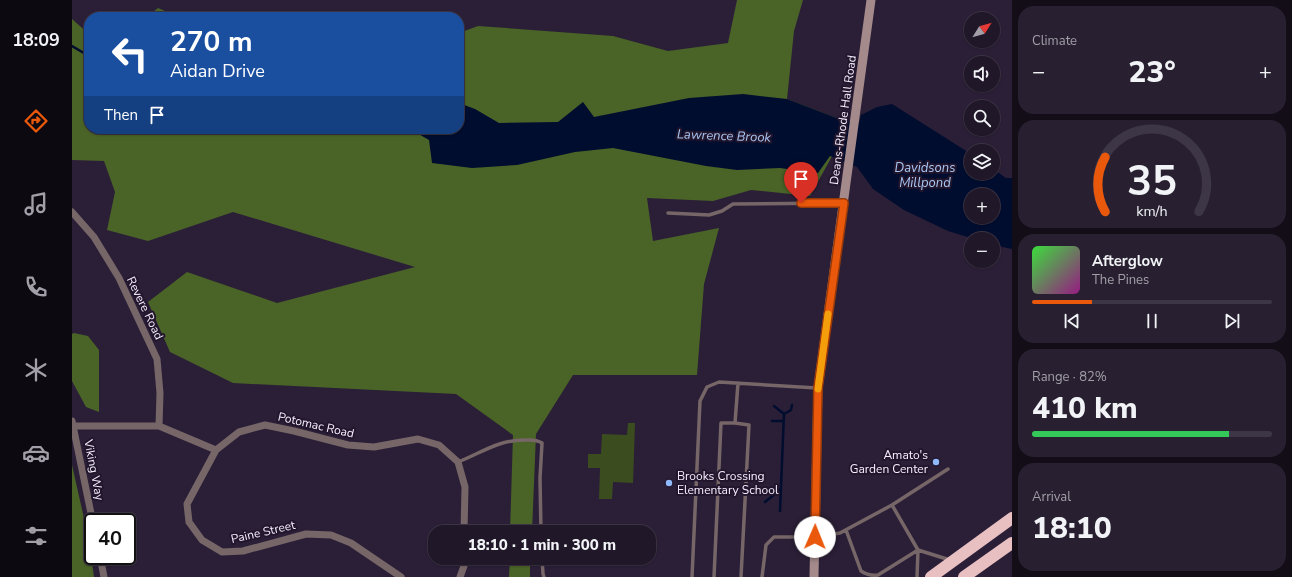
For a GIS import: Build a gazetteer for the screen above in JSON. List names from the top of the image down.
{
  "streets": {
    "street": [
      "Deans-Rhode Hall Road",
      "Revere Road",
      "Potomac Road",
      "Viking Way",
      "Paine Street"
    ]
  },
  "crossings": [
    ["Potomac Road", "Paine Street"]
  ],
  "water": ["Lawrence Brook", "Davidsons Millpond"],
  "places": ["Amato's Garden Center", "Brooks Crossing Elementary School"],
  "north": "top right",
  "page": {
    "tabs": "18:09",
    "tile": [
      "Climate",
      ["Range · 82%", "410 km"],
      ["Arrival", "18:10"]
    ],
    "map_buttons": ["+", "−"],
    "turn": ["270 m", "Aidan Drive"],
    "heat": ["−", "23°", "+"],
    "then": "Then",
    "song": ["Afterglow", "The Pines"],
    "limit": "40",
    "trip": "18:10 · 1 min · 300 m",
    "gauge": ["35", "km/h"]
  }
}
